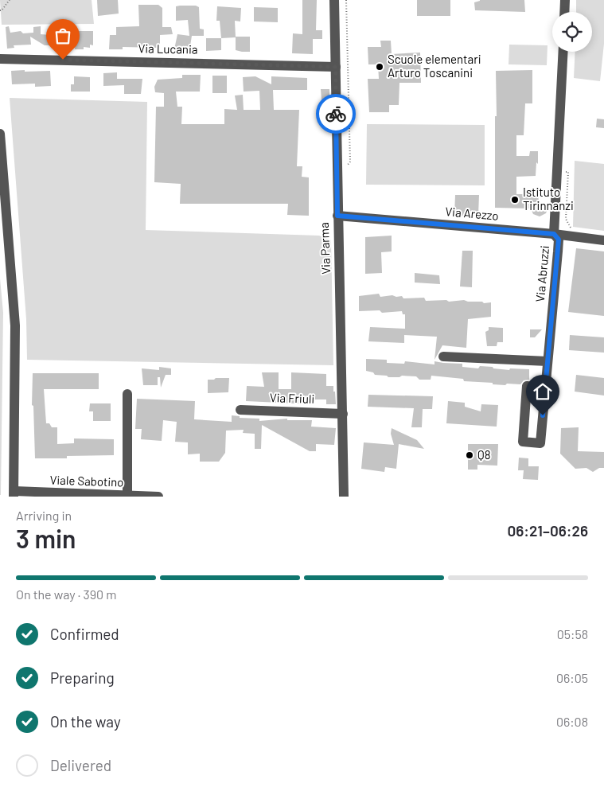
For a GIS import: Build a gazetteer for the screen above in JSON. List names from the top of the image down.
{
  "streets": {
    "street": [
      "Via Lucania",
      "Via Arezzo",
      "Via Parma",
      "Via Abruzzi",
      "Via Friuli",
      "Viale Sabotino"
    ]
  },
  "crossings": [
    ["Via Lucania", "Via Parma"],
    ["Via Arezzo", "Via Parma"],
    ["Via Arezzo", "Via Abruzzi"],
    ["Via Parma", "Via Friuli"]
  ],
  "places": ["Scuole elementari Arturo Toscanini", "Istituto Tirinnanzi", "Q8"],
  "page": {
    "heading": ["3 min", "Arriving in", "06:21–06:26"],
    "bar": "On the way · 390 m",
    "list": [
      ["Confirmed", "05:58"],
      ["Preparing", "06:05"],
      ["On the way", "06:08"],
      "Delivered"
    ]
  }
}
